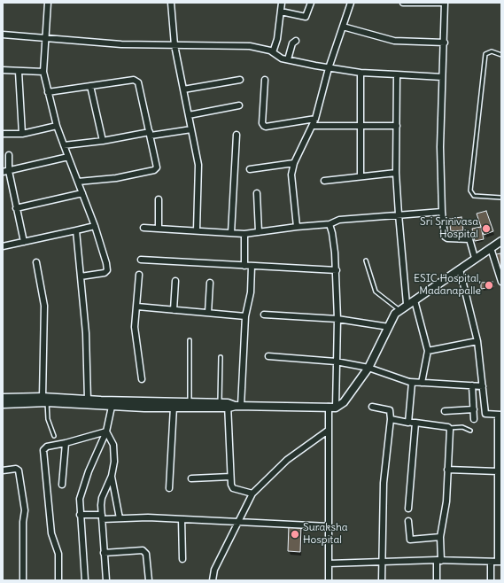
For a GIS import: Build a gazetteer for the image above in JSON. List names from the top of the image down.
{
  "places": ["Sri Srinivasa Hospital", "ESIC Hospital, Madanapalle", "Suraksha Hospital"]
}
